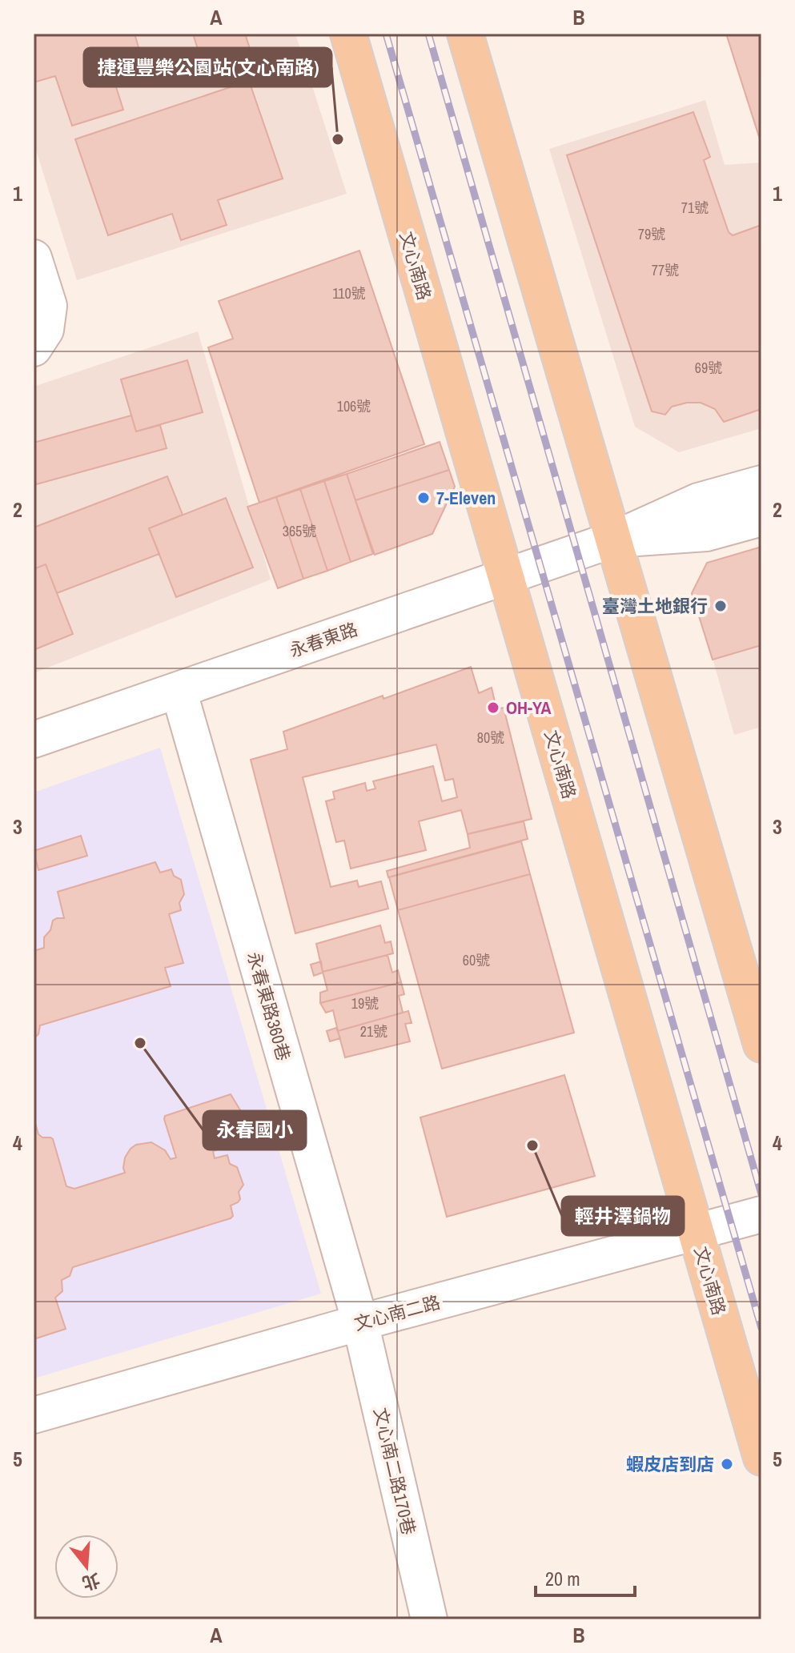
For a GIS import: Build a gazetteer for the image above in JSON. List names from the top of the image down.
{
  "streets": {
    "main road": ["文心南路"],
    "street": [
      "永春東路",
      "永春東路360巷",
      "文心南二路",
      "文心南二路170巷"
    ]
  },
  "crossings": [
    ["文心南路", "永春東路"],
    ["文心南路", "文心南二路"],
    ["永春東路", "永春東路360巷"],
    ["永春東路360巷", "文心南二路"],
    ["永春東路360巷", "文心南二路170巷"],
    ["文心南二路", "文心南二路170巷"]
  ],
  "places": [
    "捷運豐樂公園站(文心南路)",
    "7-Eleven",
    "臺灣土地銀行",
    "OH-YA",
    "永春國小",
    "輕井澤鍋物",
    "蝦皮店到店"
  ],
  "house_numbers": [
    "71號",
    "79號",
    "77號",
    "110號",
    "69號",
    "106號",
    "365號",
    "80號",
    "60號",
    "19號",
    "21號"
  ],
  "scale_bar": "20 m",
  "north": "bottom",
  "grid": {
    "columns": ["A", "B"],
    "rows": [
      "1",
      "2",
      "3",
      "4",
      "5"
    ]
  }
}
